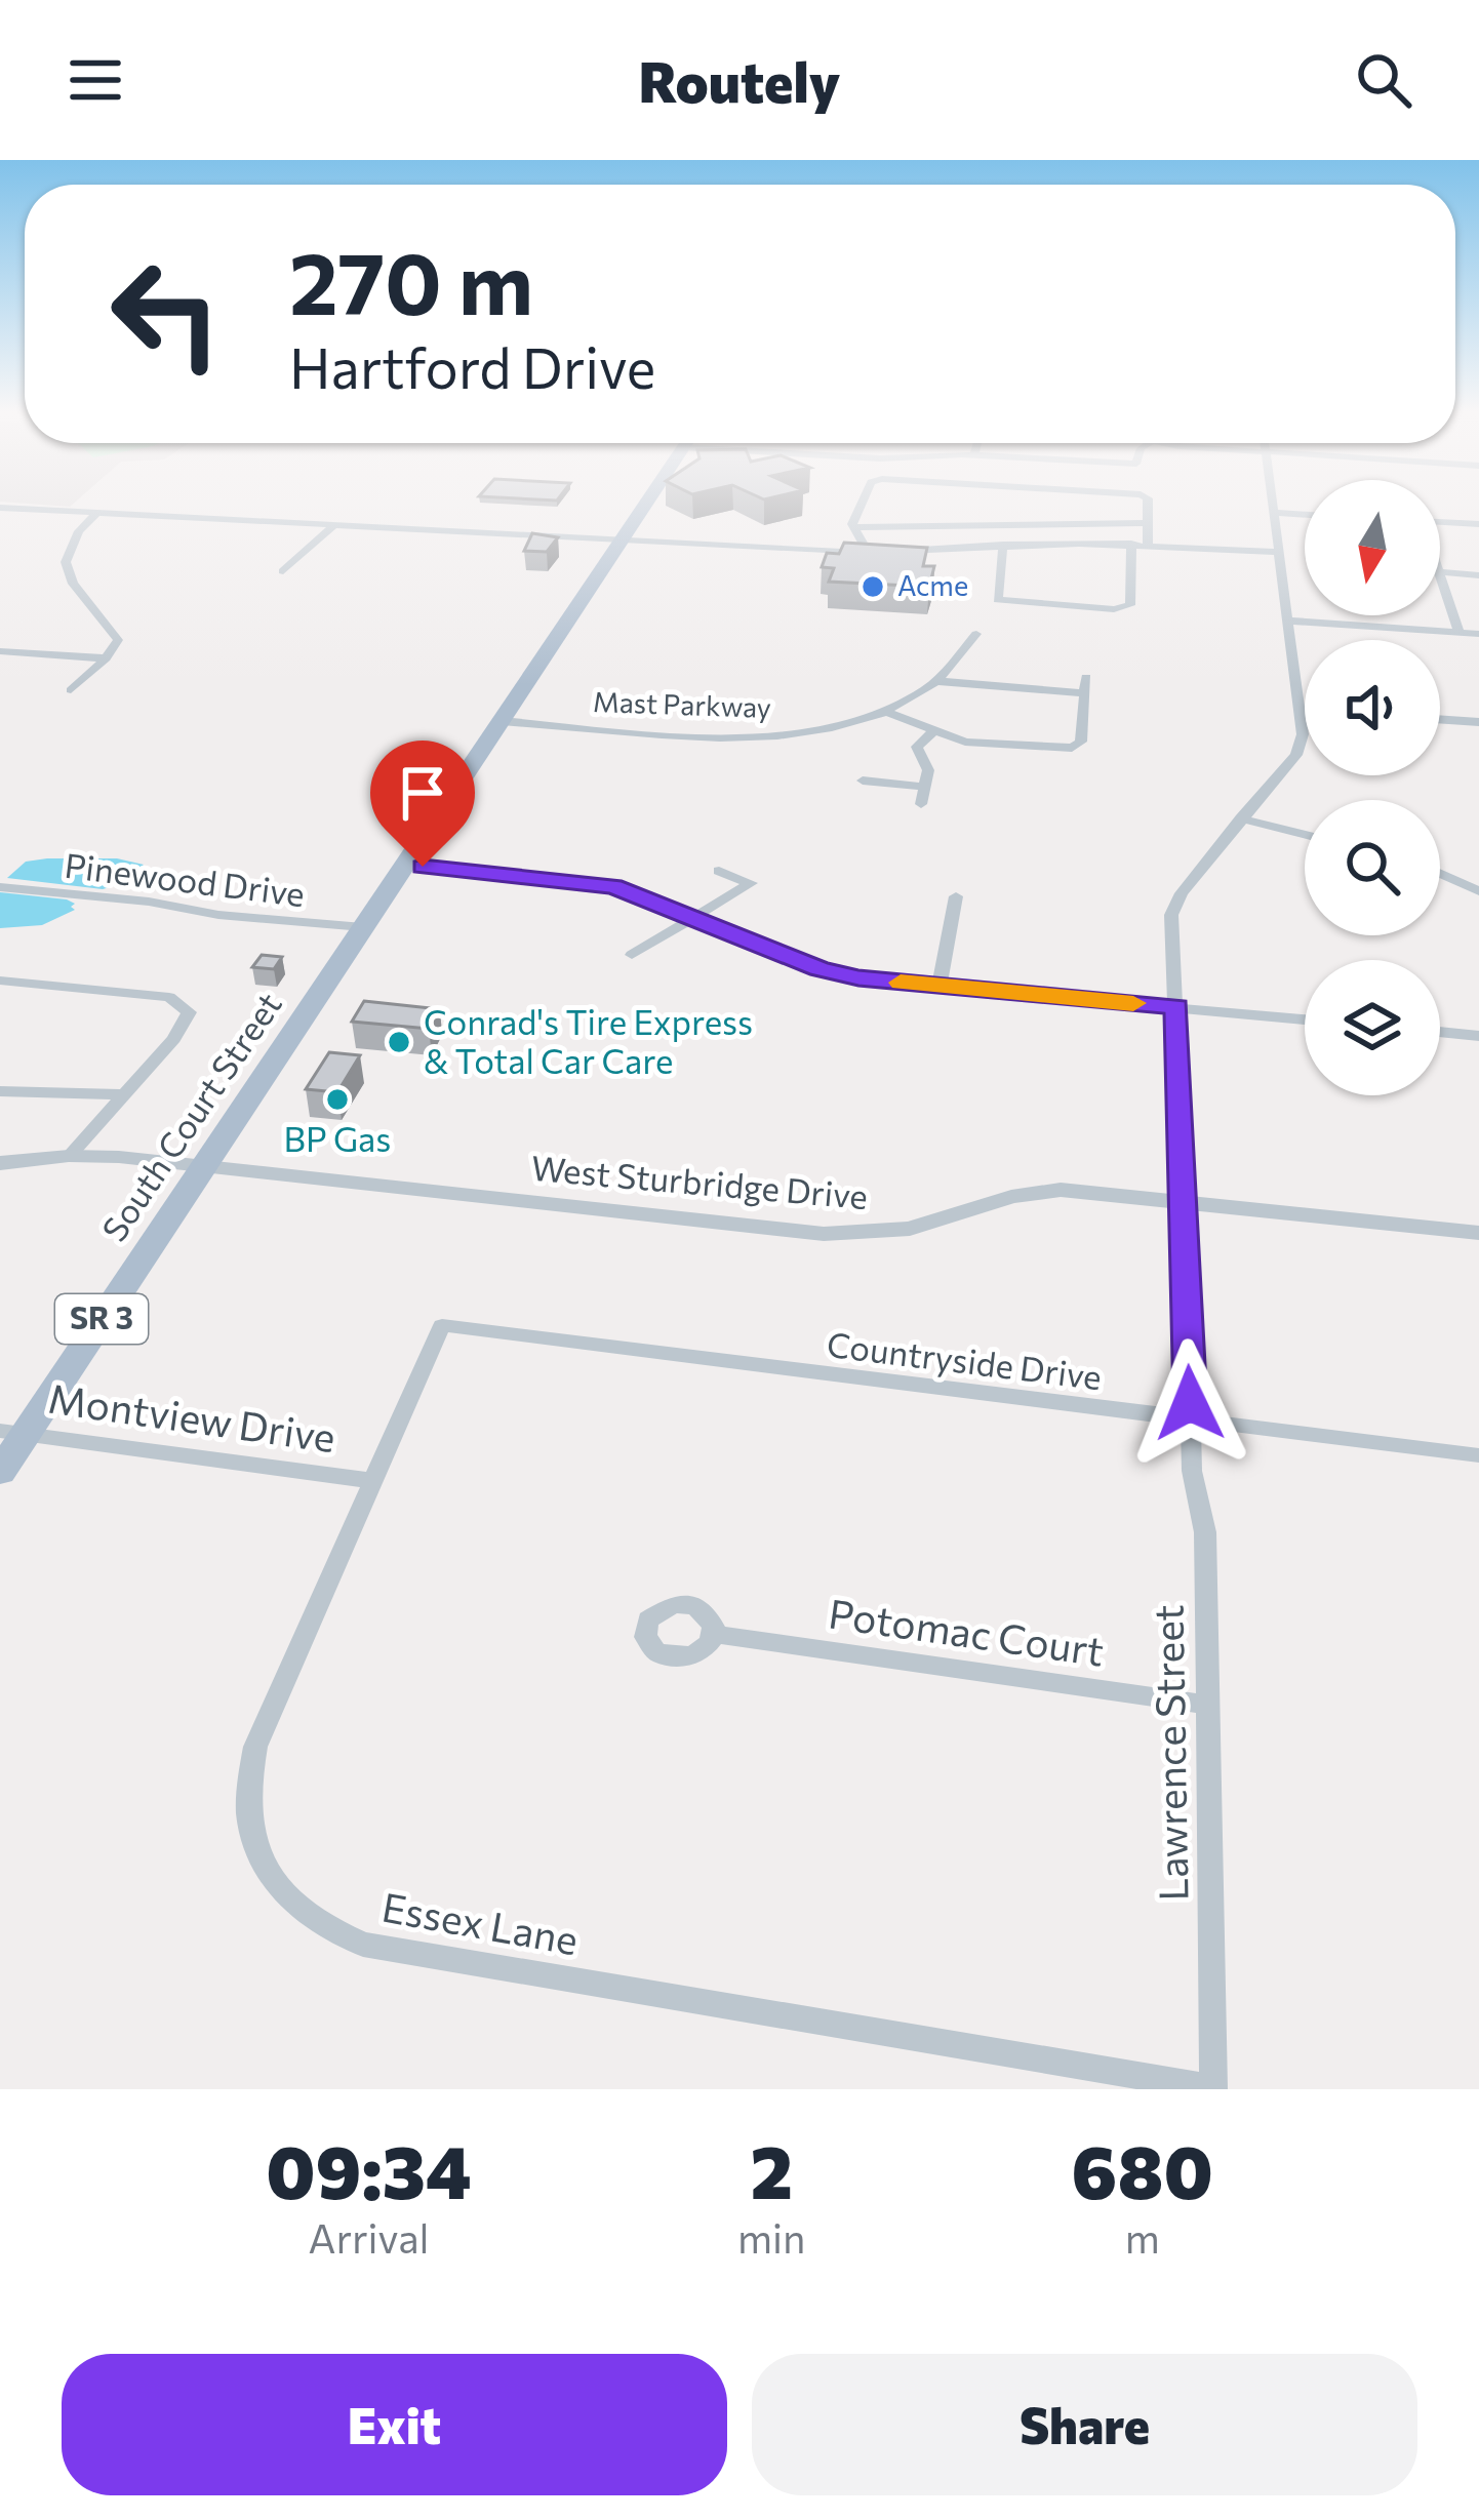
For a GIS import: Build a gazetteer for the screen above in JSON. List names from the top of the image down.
{
  "streets": {
    "main road": ["South Court Street", "SR 3"],
    "street": [
      "Mast Parkway",
      "Pinewood Drive",
      "West Sturbridge Drive",
      "Countryside Drive",
      "Montview Drive",
      "Potomac Court",
      "Lawrence Street",
      "Essex Lane"
    ]
  },
  "crossings": [
    ["Mast Parkway", "SR 3"],
    ["Pinewood Drive", "South Court Street"],
    ["South Court Street", "West Sturbridge Drive"],
    ["South Court Street", "SR 3"],
    ["South Court Street", "Montview Drive"],
    ["West Sturbridge Drive", "Lawrence Street"],
    ["Countryside Drive", "Lawrence Street"],
    ["Countryside Drive", "Essex Lane"],
    ["Montview Drive", "Essex Lane"],
    ["Potomac Court", "Lawrence Street"],
    ["Lawrence Street", "Essex Lane"]
  ],
  "places": ["Acme", "Conrad's Tire Express & Total Car Care", "BP Gas"],
  "north": "bottom",
  "page": {
    "header": "Routely",
    "turn": ["270 m", "Hartford Drive"],
    "eta": [
      "09:34",
      "Arrival",
      "2",
      "min",
      "680",
      "m"
    ],
    "buttons": ["Exit", "Share"]
  }
}
